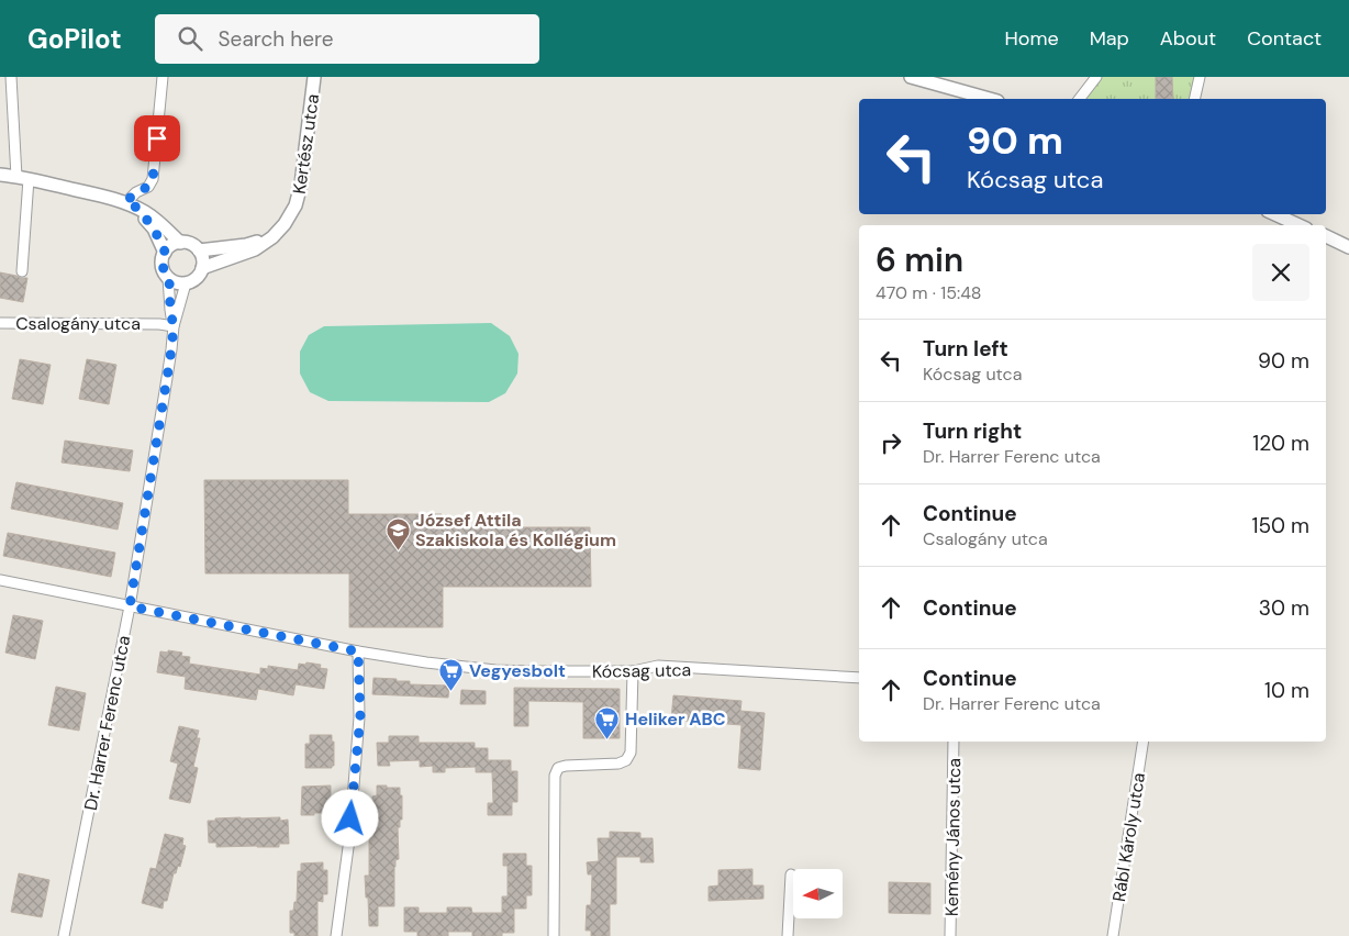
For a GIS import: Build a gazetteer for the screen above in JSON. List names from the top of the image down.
{
  "streets": {
    "street": [
      "Kertész utca",
      "Csalogány utca",
      "Kócsag utca",
      "Dr. Harrer Ferenc utca",
      "Kemény János utca",
      "Rábl Károly utca"
    ]
  },
  "crossings": [
    ["Kertész utca", "Dr. Harrer Ferenc utca"],
    ["Csalogány utca", "Dr. Harrer Ferenc utca"],
    ["Kócsag utca", "Dr. Harrer Ferenc utca"]
  ],
  "places": {
    "school or university": ["József Attila Szakiskola és Kollégium"],
    "supermarket": ["Vegyesbolt", "Heliker ABC"]
  },
  "north": "left",
  "page": {
    "header": "GoPilot",
    "search": "Search here",
    "nav": [
      "Home",
      "Map",
      "About",
      "Contact"
    ],
    "turn": ["90 m", "Kócsag utca"],
    "heading": ["6 min", "470 m · 15:48"],
    "list": [
      {
        "name": "Turn left",
        "note": "Kócsag utca",
        "value": "90 m"
      },
      {
        "name": "Turn right",
        "note": "Dr. Harrer Ferenc utca",
        "value": "120 m"
      },
      {
        "name": "Continue",
        "note": "Csalogány utca",
        "value": "150 m"
      },
      {
        "name": "Continue",
        "value": "30 m"
      },
      {
        "name": "Continue",
        "note": "Dr. Harrer Ferenc utca",
        "value": "10 m"
      }
    ]
  }
}
